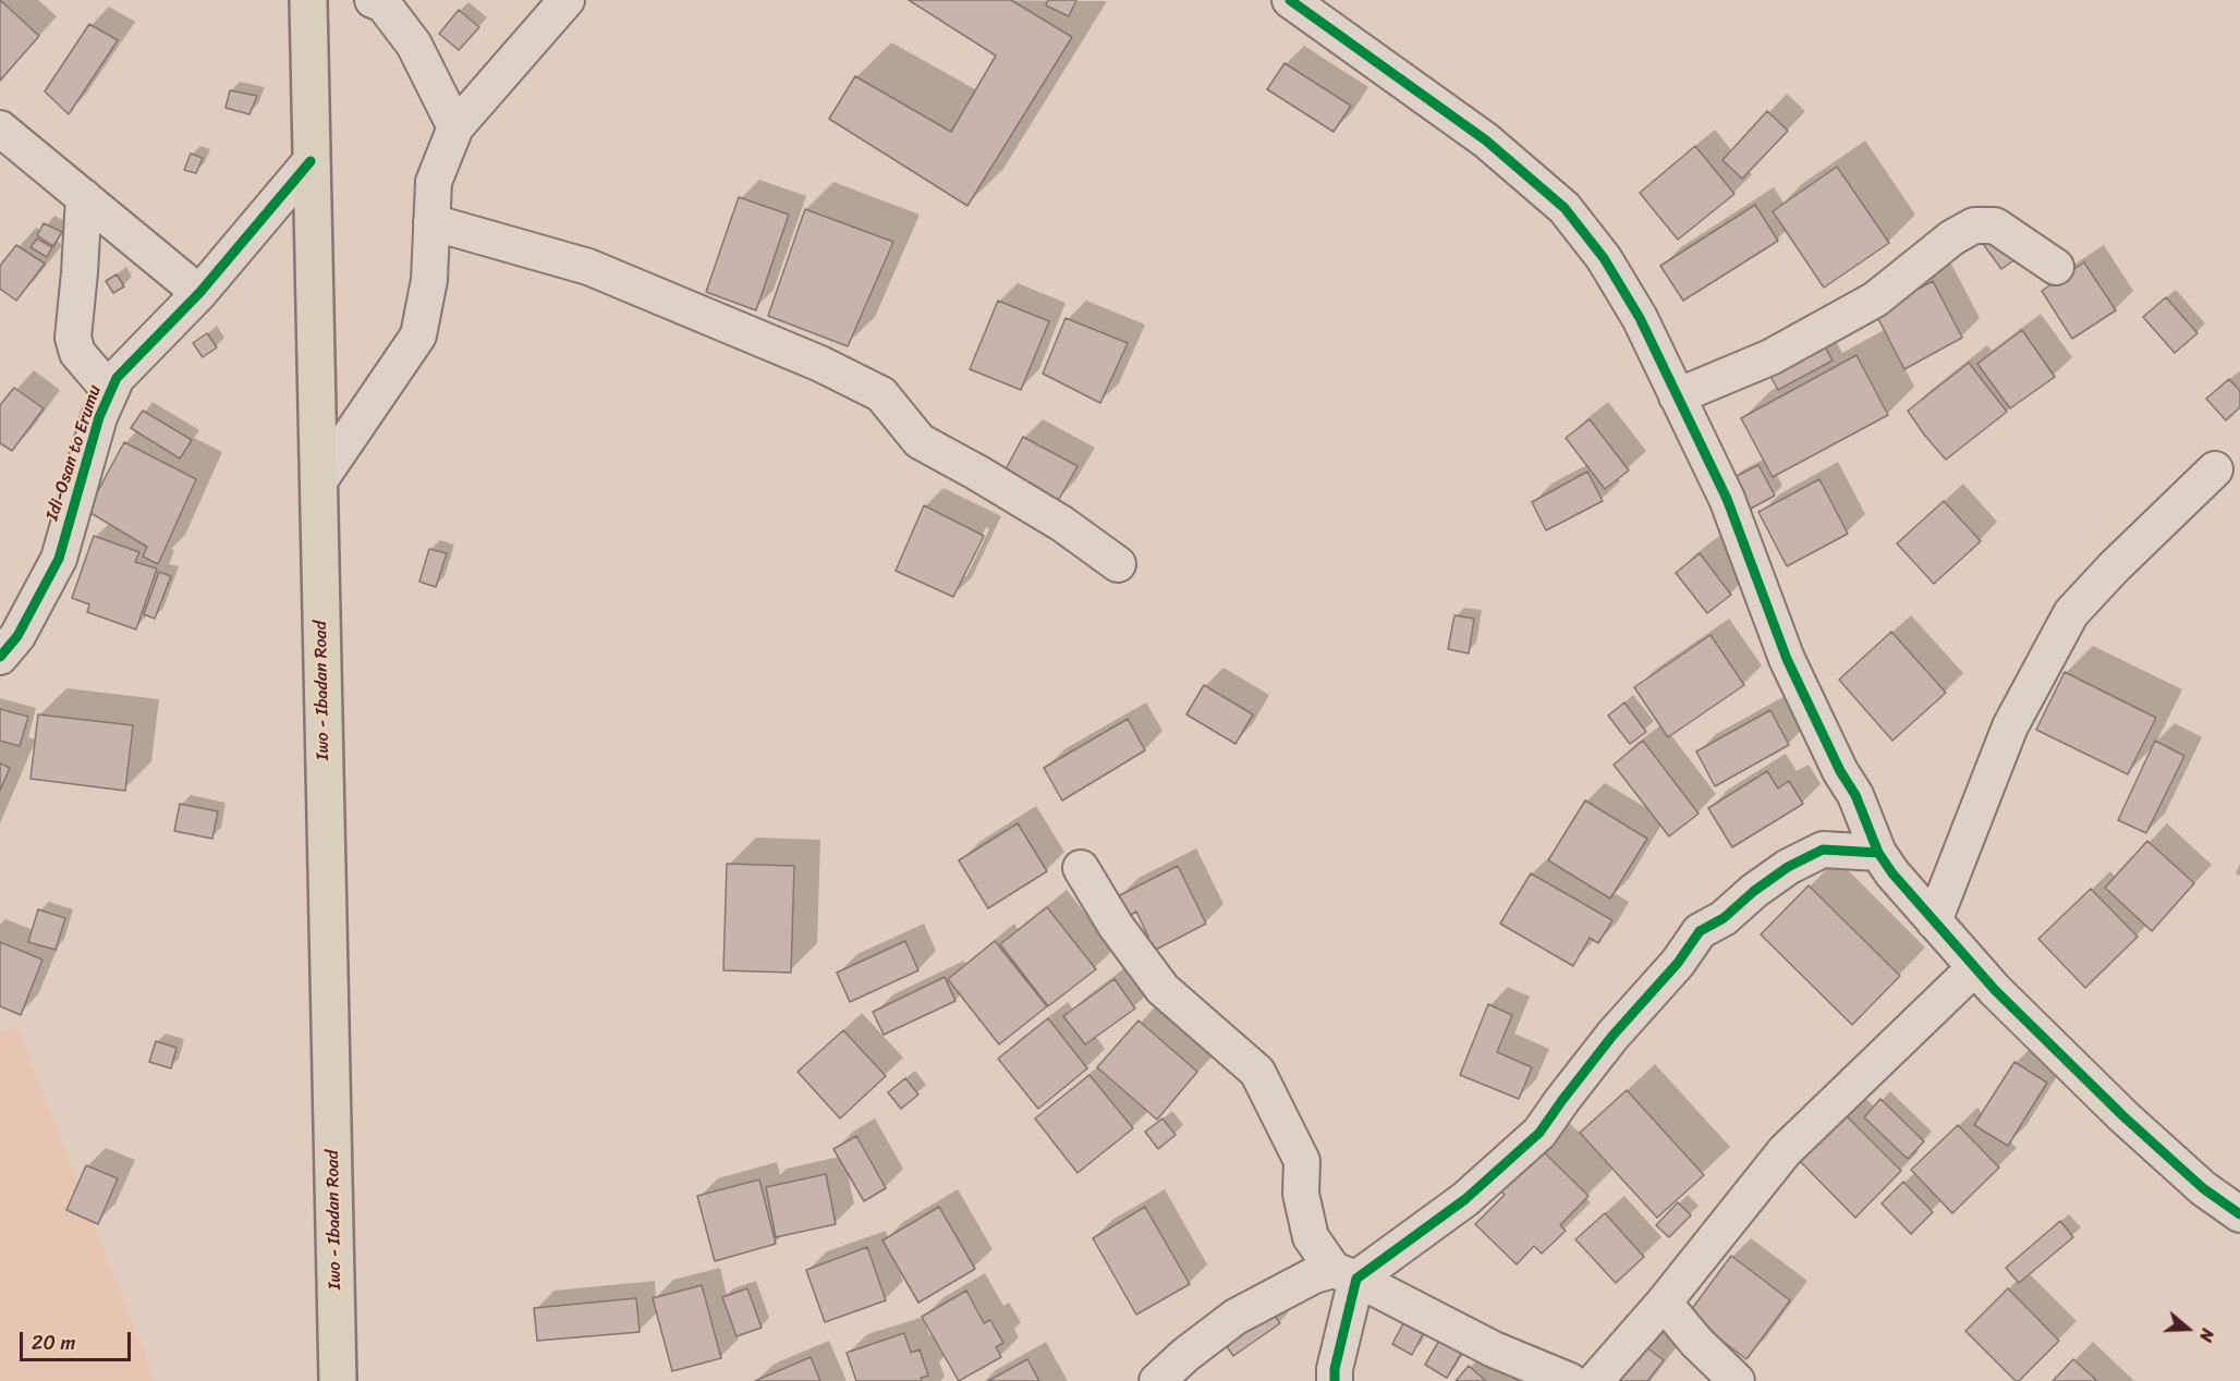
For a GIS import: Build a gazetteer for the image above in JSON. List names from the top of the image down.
{
  "streets": {
    "main road": ["Iwo - Ibadan Road"],
    "street": ["Idi-Osan to Erumu"]
  },
  "crossings": [
    ["Idi-Osan to Erumu", "Iwo - Ibadan Road"]
  ],
  "scale_bar": "20 m",
  "north": "right"
}
